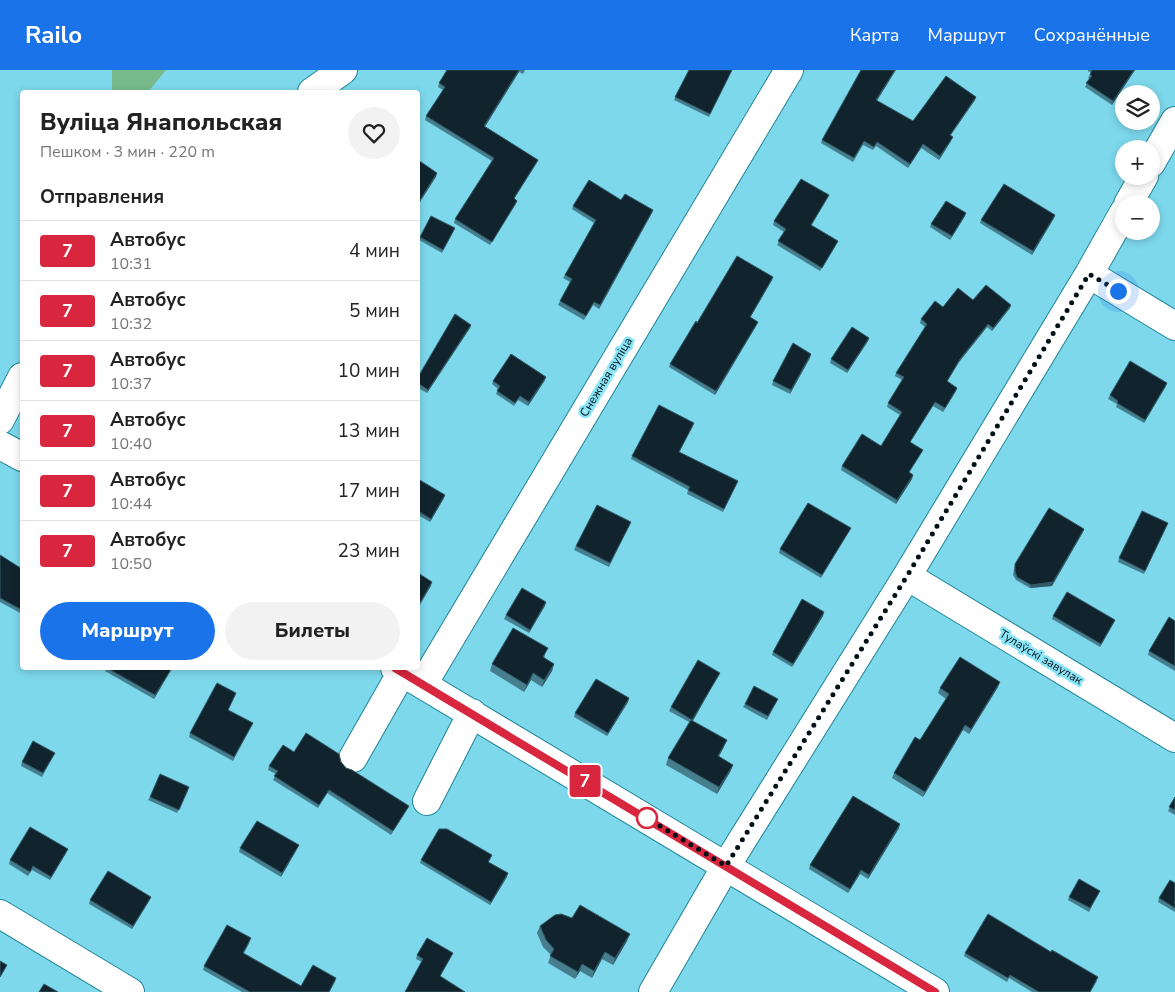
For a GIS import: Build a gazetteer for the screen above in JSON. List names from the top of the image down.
{
  "streets": {
    "street": ["Снежная вуліца", "Тулаўскі завулак"]
  },
  "lines": ["bus line 7"],
  "page": {
    "header": "Railo",
    "nav": ["Карта", "Маршрут", "Сохранённые"],
    "on_map": "7",
    "map_buttons": ["+", "−"],
    "heading": [
      ["Вуліца Янапольская", "Пешком · 3 мин · 220 m"],
      "Отправления"
    ],
    "list": [
      {
        "mark": "7",
        "name": "Автобус",
        "note": "10:31",
        "value": "4 мин"
      },
      {
        "mark": "7",
        "name": "Автобус",
        "note": "10:32",
        "value": "5 мин"
      },
      {
        "mark": "7",
        "name": "Автобус",
        "note": "10:37",
        "value": "10 мин"
      },
      {
        "mark": "7",
        "name": "Автобус",
        "note": "10:40",
        "value": "13 мин"
      },
      {
        "mark": "7",
        "name": "Автобус",
        "note": "10:44",
        "value": "17 мин"
      },
      {
        "mark": "7",
        "name": "Автобус",
        "note": "10:50",
        "value": "23 мин"
      }
    ],
    "buttons": ["Маршрут", "Билеты"]
  }
}
